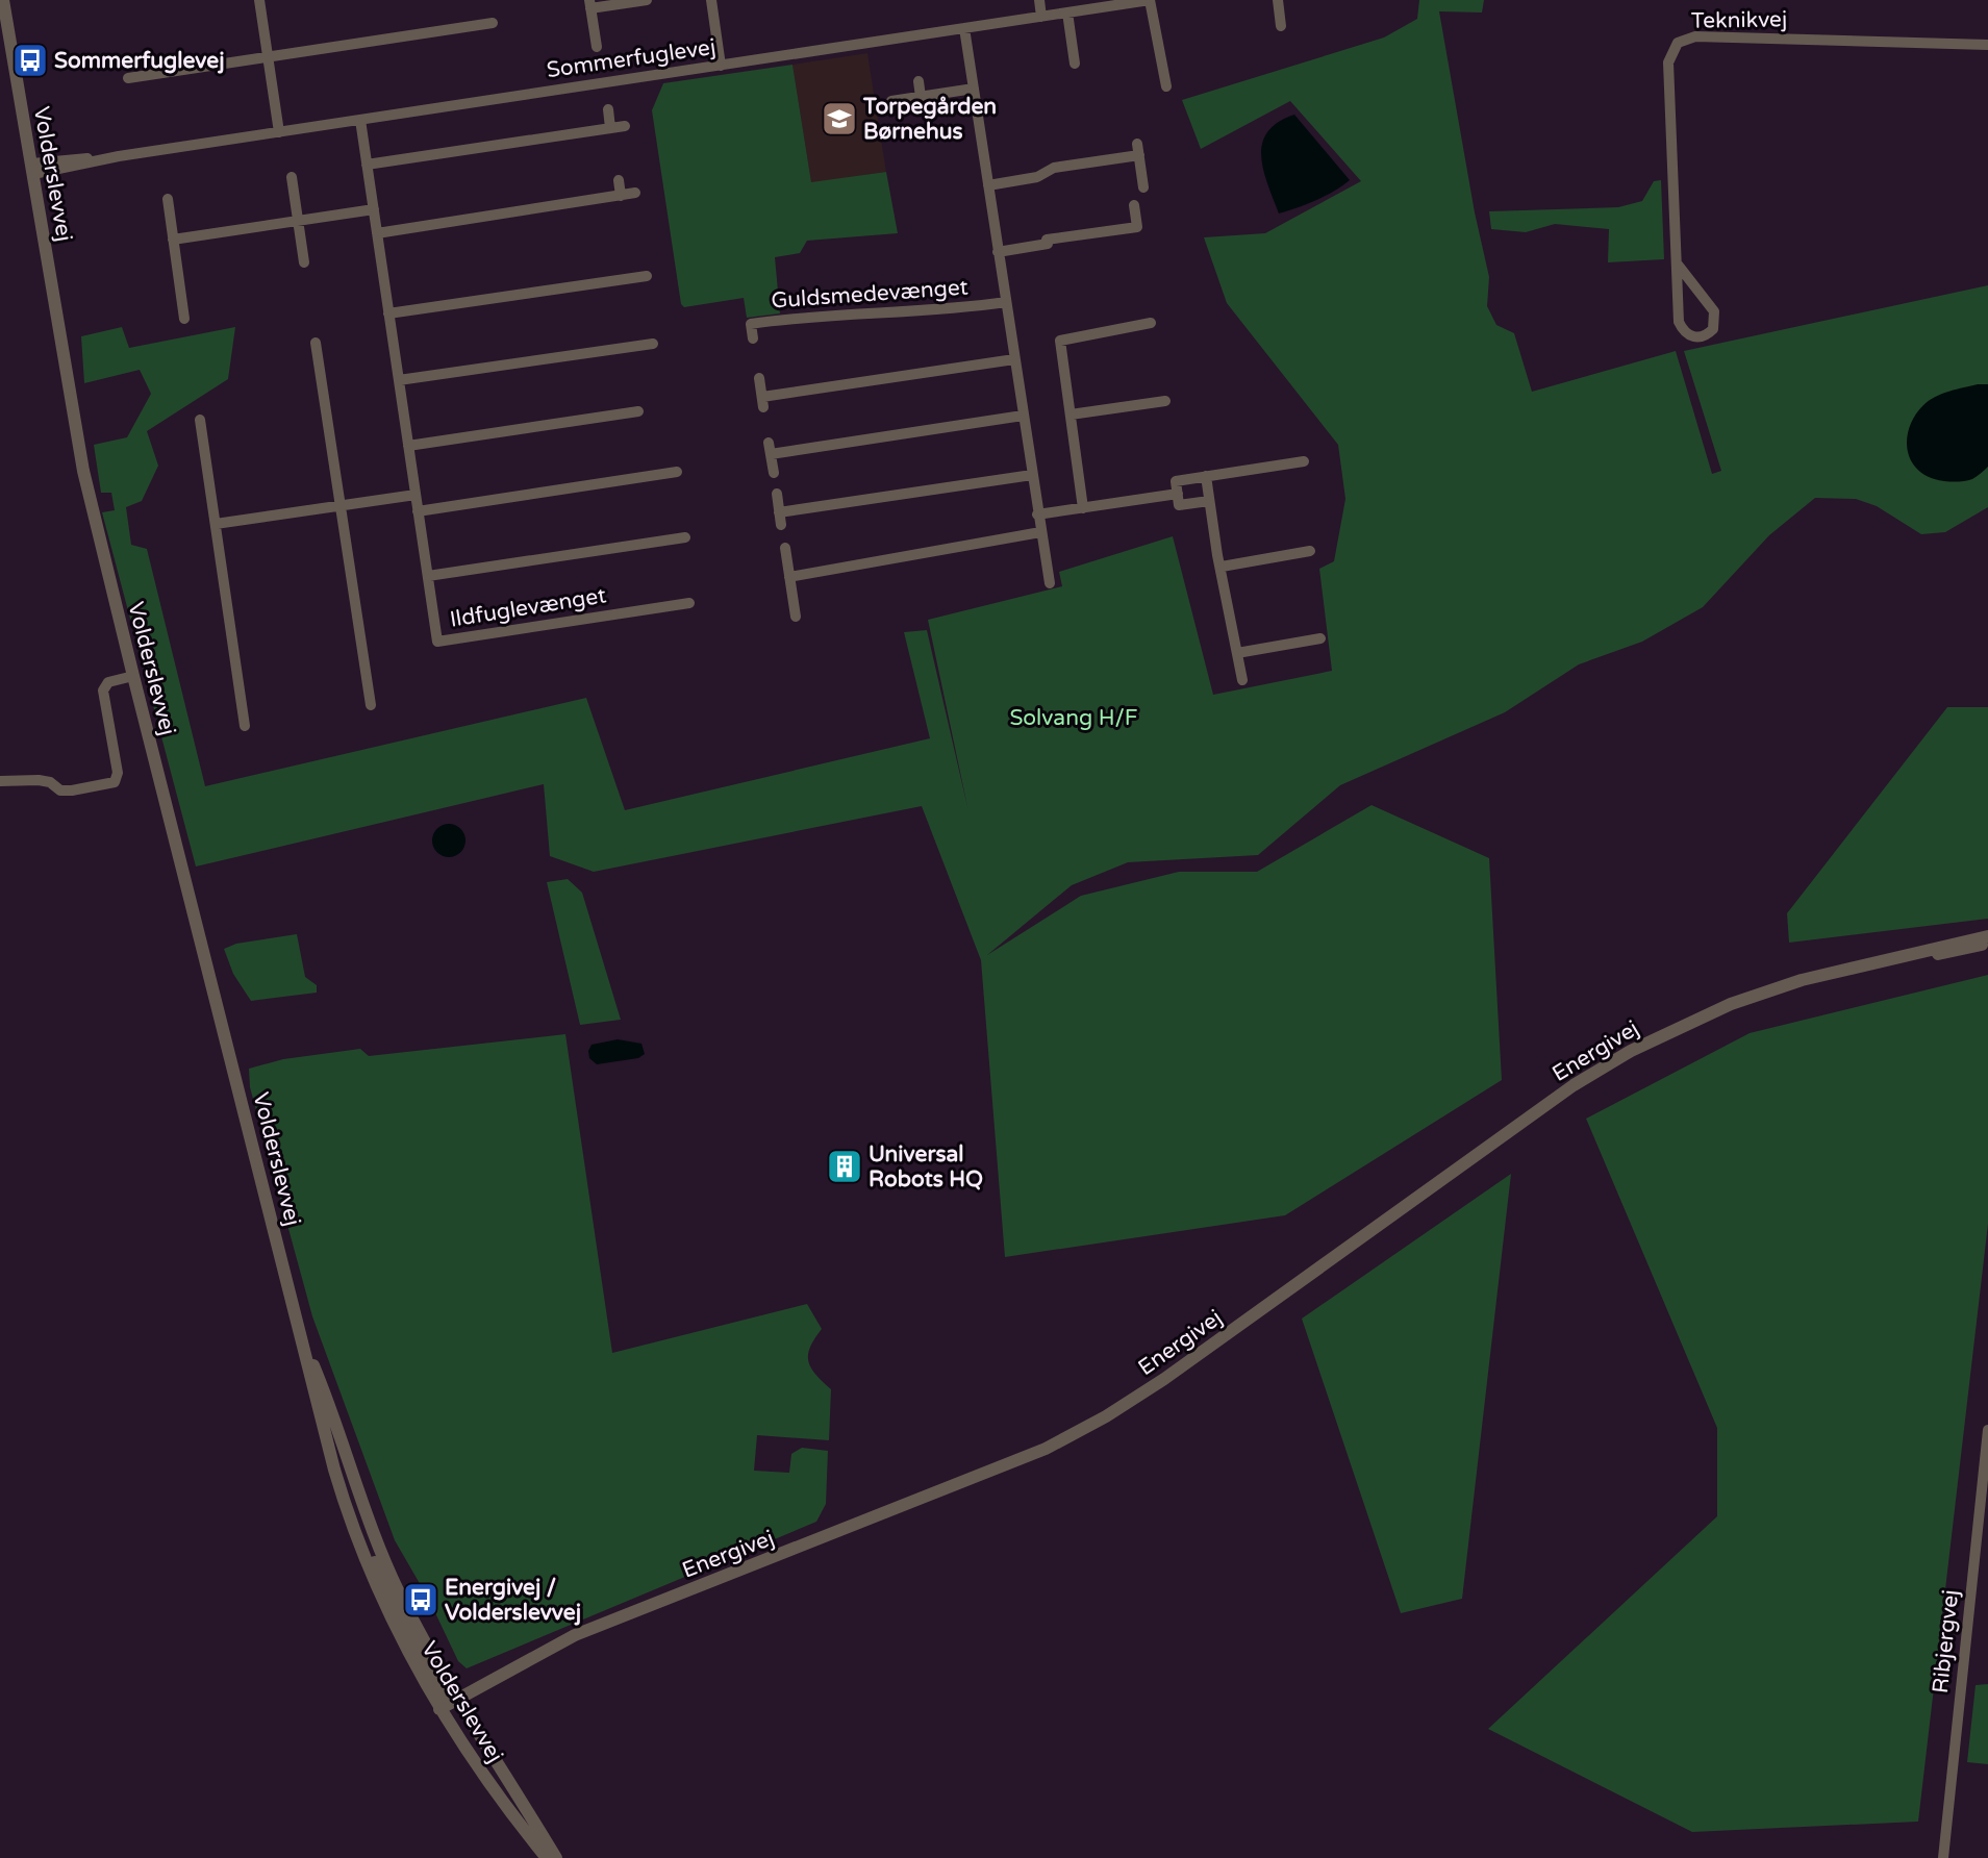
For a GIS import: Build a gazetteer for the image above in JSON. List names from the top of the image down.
{
  "streets": {
    "street": [
      "Teknikvej",
      "Sommerfuglevej",
      "Volderslevvej",
      "Guldsmedevænget",
      "Ildfuglevænget",
      "Energivej",
      "Ribjergvej"
    ]
  },
  "crossings": [
    ["Sommerfuglevej", "Volderslevvej"],
    ["Sommerfuglevej", "Ildfuglevænget"],
    ["Volderslevvej", "Energivej"]
  ],
  "parks": ["Solvang H/F"],
  "places": {
    "bus stop": ["Sommerfuglevej", "Energivej / Volderslevvej"],
    "school or university": ["Torpegården Børnehus"],
    "building": ["Universal Robots HQ"]
  }
}
